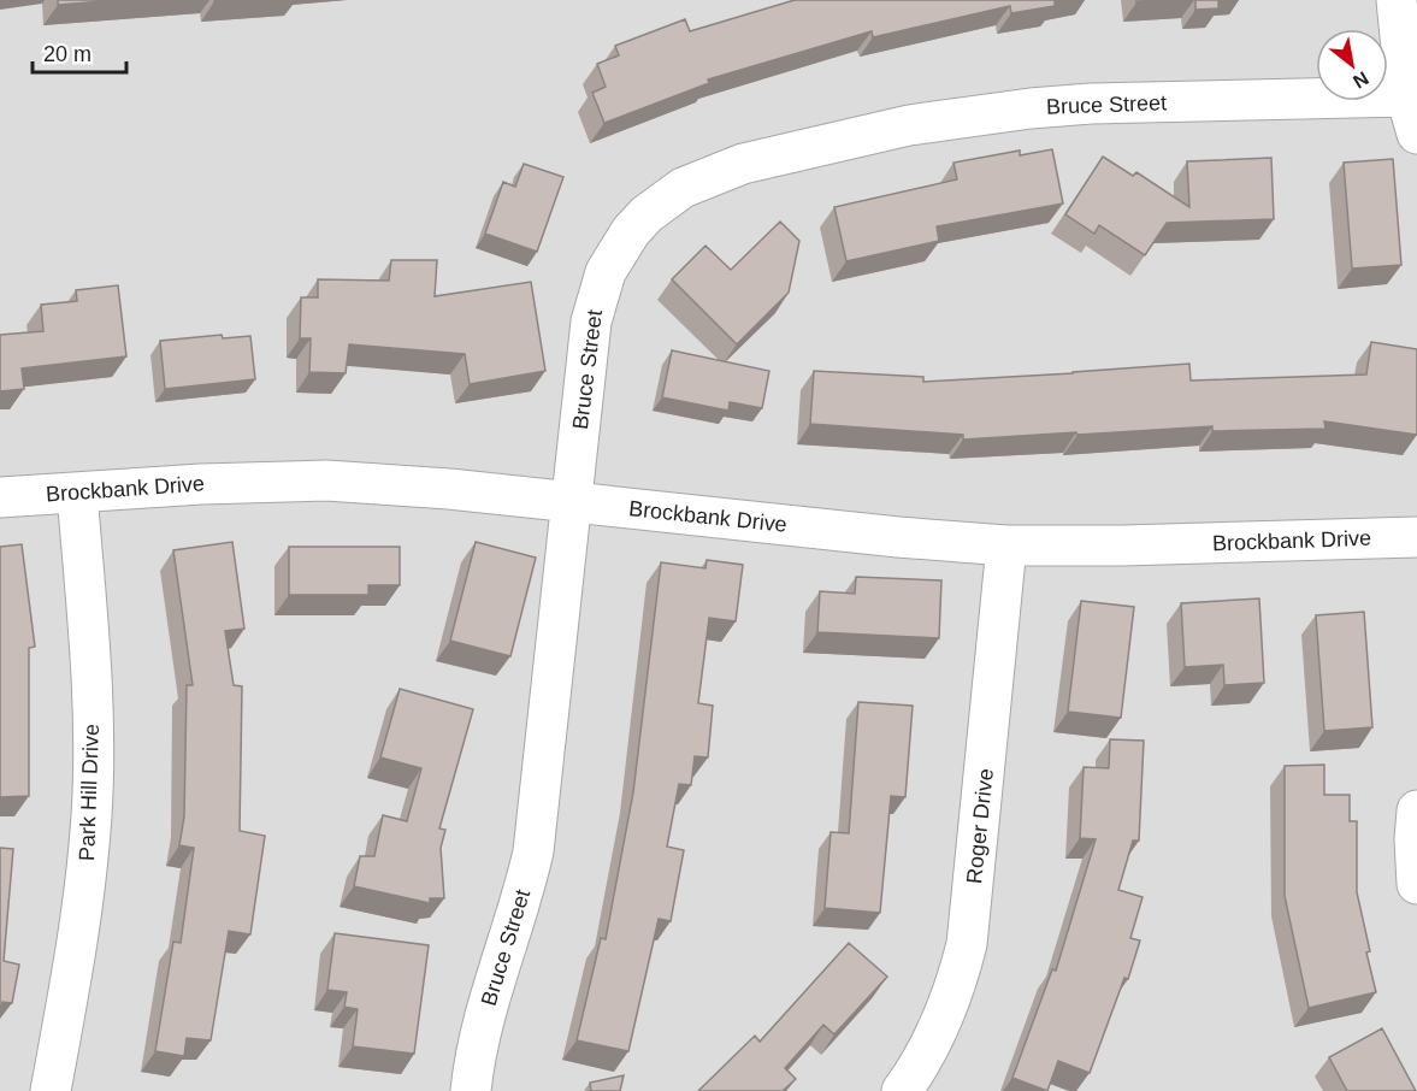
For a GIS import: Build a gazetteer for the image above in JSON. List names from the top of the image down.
{
  "streets": {
    "street": [
      "Bruce Street",
      "Brockbank Drive",
      "Park Hill Drive",
      "Roger Drive"
    ]
  },
  "crossings": [
    ["Bruce Street", "Brockbank Drive"],
    ["Brockbank Drive", "Park Hill Drive"],
    ["Brockbank Drive", "Roger Drive"]
  ],
  "scale_bar": "20 m",
  "north": "bottom right"
}
